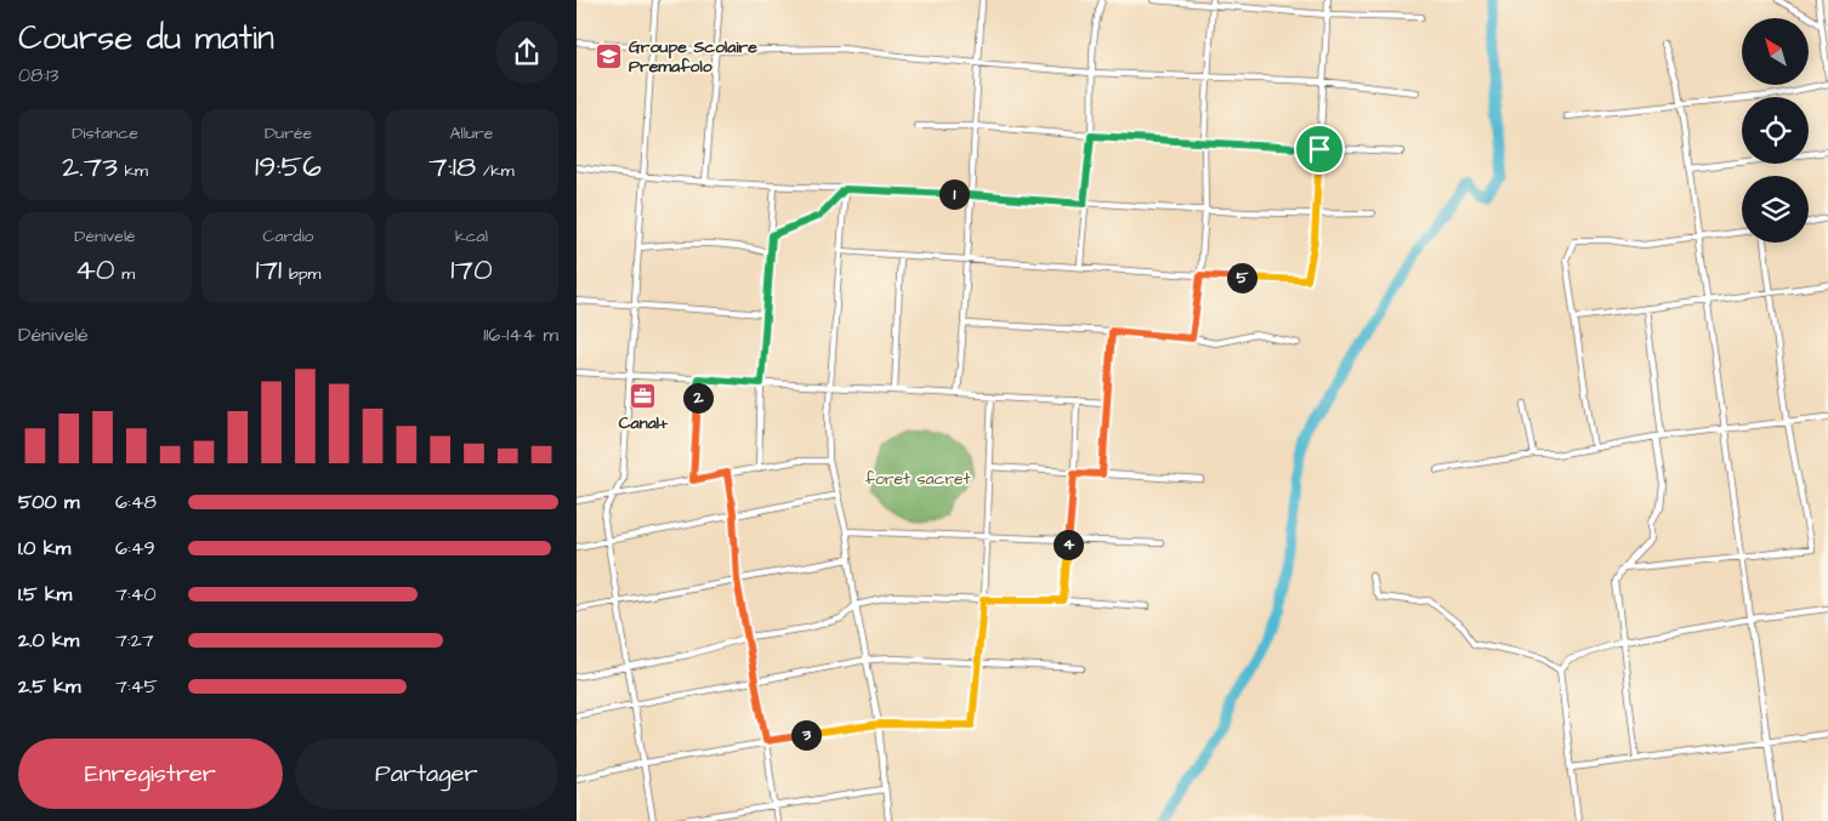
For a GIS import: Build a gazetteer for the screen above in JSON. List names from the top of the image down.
{
  "parks": ["foret sacret"],
  "places": {
    "school or university": ["Groupe Scolaire Premafolo"],
    "office": ["Canal+"]
  },
  "north": "top left",
  "page": {
    "heading": ["Course du matin", "08:13"],
    "stats": [
      ["Distance", "2.73 km"],
      ["Durée", "19:56"],
      ["Allure", "7:18 /km"],
      ["Dénivelé", "40 m"],
      ["Cardio", "171 bpm"],
      ["kcal", "170"]
    ],
    "pins": [
      "1",
      "5",
      "2",
      "4",
      "3"
    ],
    "chart": ["Dénivelé", "116–144 m"],
    "list": [
      {
        "name": "500 m",
        "note": "6:48"
      },
      {
        "name": "1.0 km",
        "note": "6:49"
      },
      {
        "name": "1.5 km",
        "note": "7:40"
      },
      {
        "name": "2.0 km",
        "note": "7:27"
      },
      {
        "name": "2.5 km",
        "note": "7:45"
      }
    ],
    "buttons": ["Enregistrer", "Partager"]
  }
}
